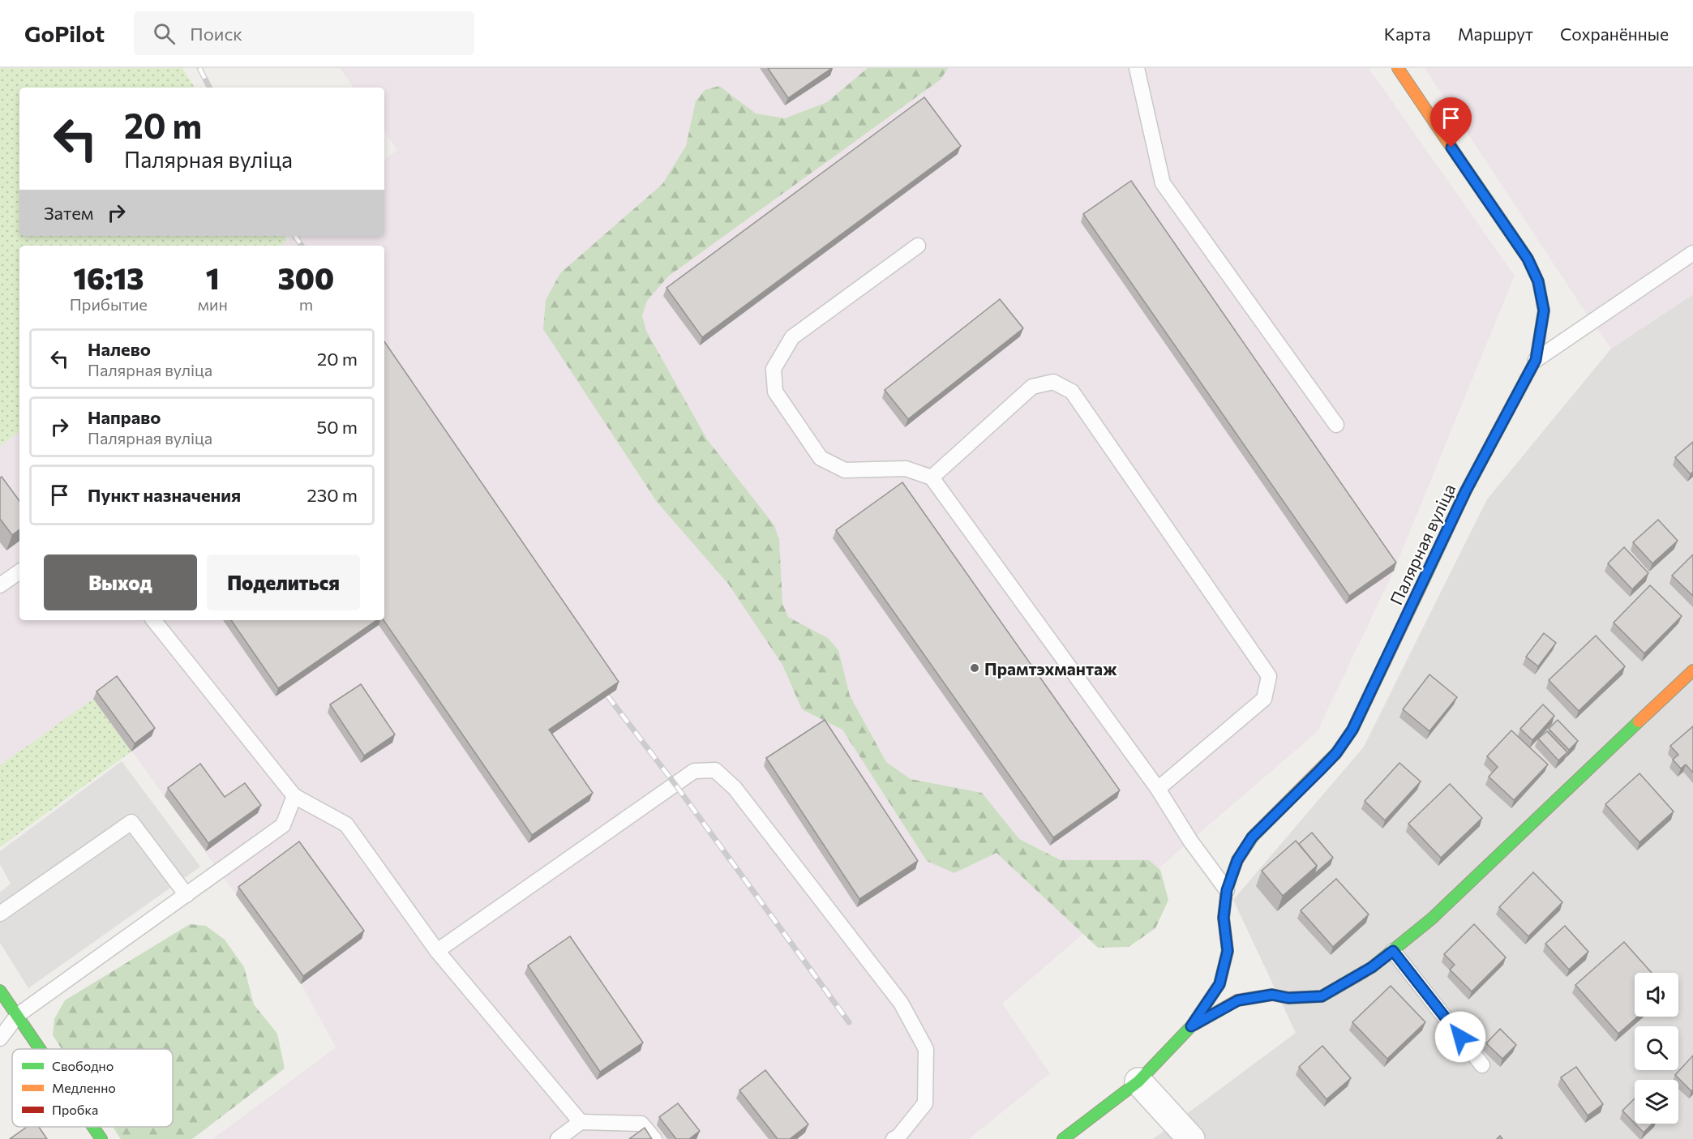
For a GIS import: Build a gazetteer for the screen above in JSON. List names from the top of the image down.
{
  "streets": {
    "street": ["Палярная вуліца"]
  },
  "places": ["Прамтэхмантаж"],
  "legend": ["Свободно", "Медленно", "Пробка"],
  "page": {
    "header": "GoPilot",
    "search": "Поиск",
    "nav": ["Карта", "Маршрут", "Сохранённые"],
    "turn": ["20 m", "Палярная вуліца"],
    "then": "Затем",
    "eta": [
      "16:13",
      "Прибытие",
      "1",
      "мин",
      "300",
      "m"
    ],
    "list": [
      {
        "name": "Налево",
        "note": "Палярная вуліца",
        "value": "20 m"
      },
      {
        "name": "Направо",
        "note": "Палярная вуліца",
        "value": "50 m"
      },
      {
        "name": "Пункт назначения",
        "value": "230 m"
      }
    ],
    "buttons": ["Выход", "Поделиться"]
  }
}
